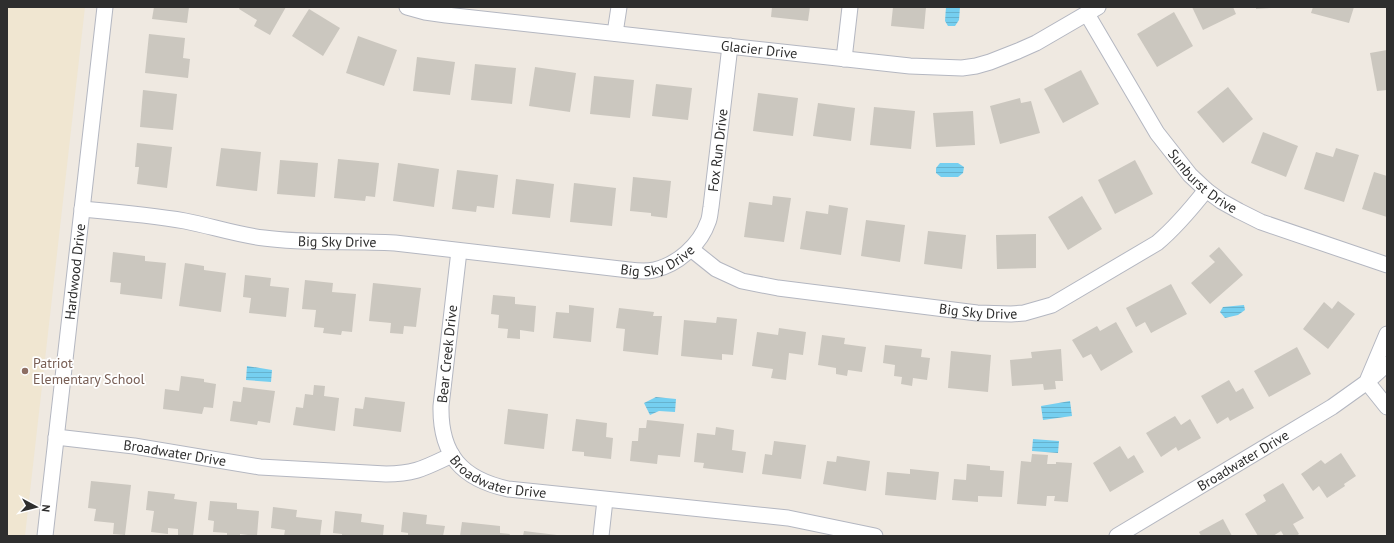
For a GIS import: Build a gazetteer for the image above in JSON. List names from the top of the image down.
{
  "streets": {
    "street": [
      "Glacier Drive",
      "Fox Run Drive",
      "Sunburst Drive",
      "Big Sky Drive",
      "Hardwood Drive",
      "Bear Creek Drive",
      "Broadwater Drive"
    ]
  },
  "crossings": [
    ["Glacier Drive", "Fox Run Drive"],
    ["Glacier Drive", "Sunburst Drive"],
    ["Fox Run Drive", "Big Sky Drive"],
    ["Sunburst Drive", "Big Sky Drive"],
    ["Big Sky Drive", "Hardwood Drive"],
    ["Big Sky Drive", "Bear Creek Drive"],
    ["Hardwood Drive", "Broadwater Drive"],
    ["Bear Creek Drive", "Broadwater Drive"]
  ],
  "places": ["Patriot Elementary School"],
  "north": "right"
}
